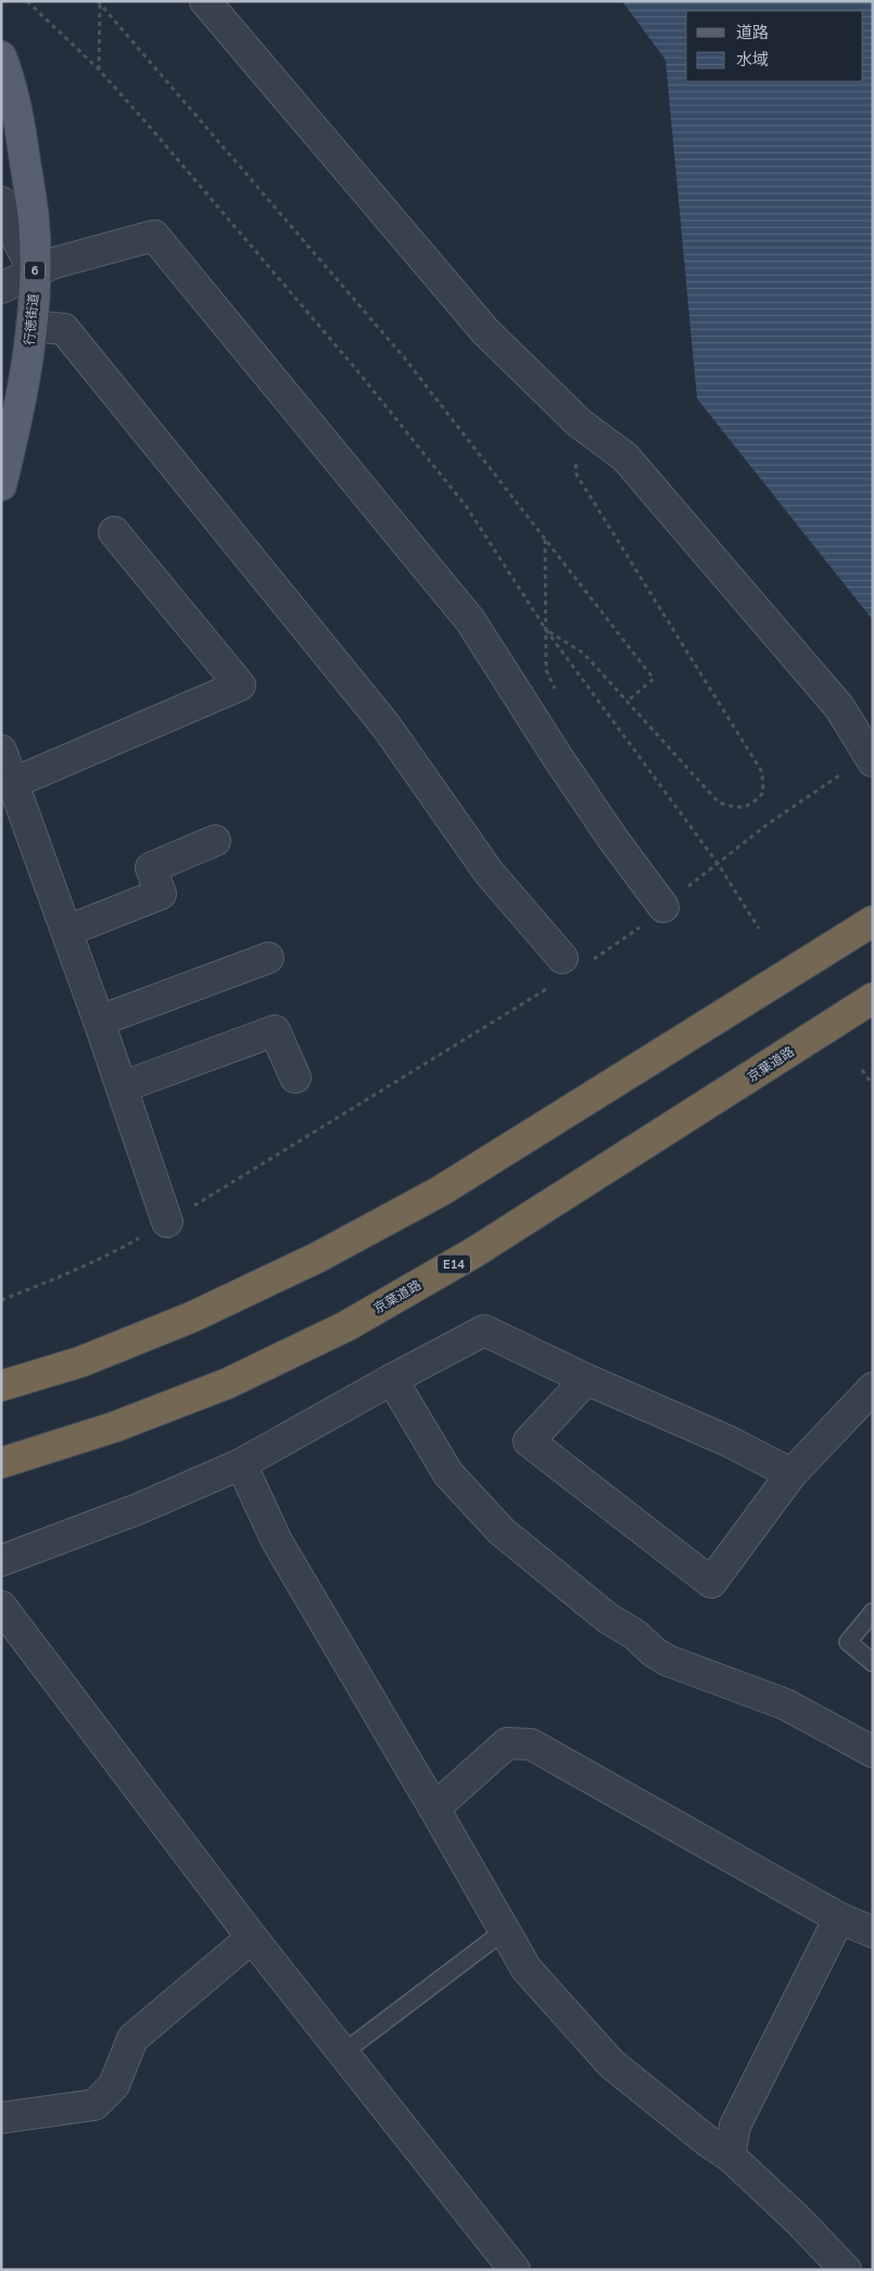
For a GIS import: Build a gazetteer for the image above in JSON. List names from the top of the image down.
{
  "streets": {
    "highway": ["京葉道路", "E14"],
    "main road": ["6", "行徳街道"]
  },
  "legend": ["道路", "水域"]
}
